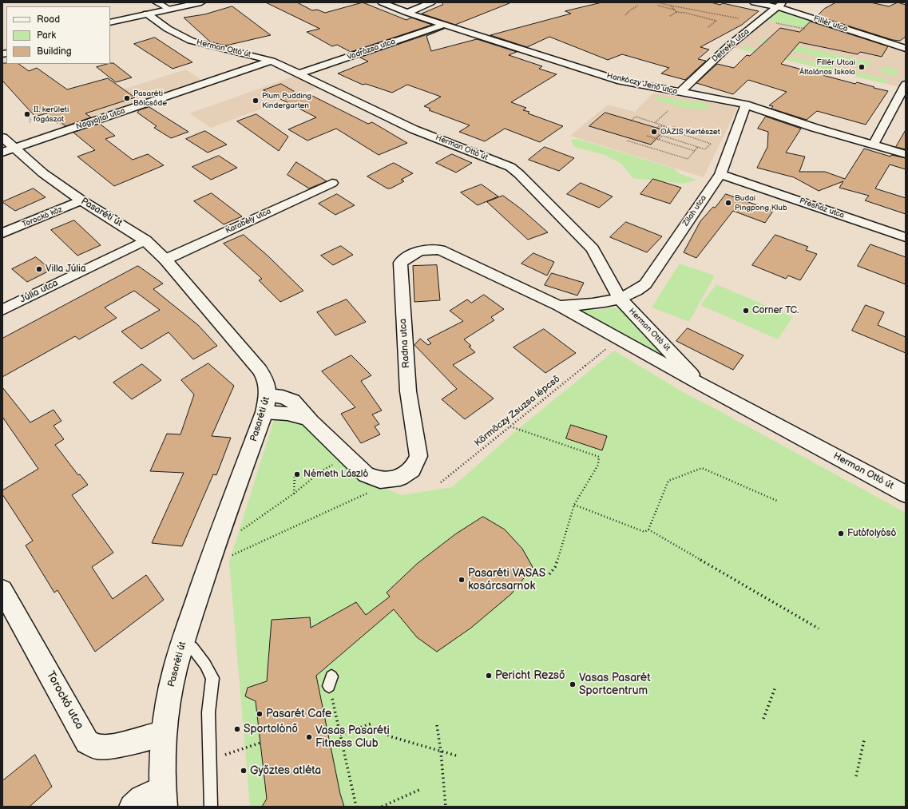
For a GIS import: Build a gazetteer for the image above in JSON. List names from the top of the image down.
{
  "streets": {
    "street": [
      "Fillér utca",
      "Detrekő utca",
      "Herman Ottó út",
      "Vadrózsa utca",
      "Hankóczy Jenő utca",
      "Nagyajtai utca",
      "Présház utca",
      "Zilah utca",
      "Pasaréti út",
      "Torockó köz",
      "Karabély utca",
      "Júlia utca",
      "Radna utca",
      "Torockó utca"
    ],
    "path": ["Körmöczy Zsuzsa lépcső"]
  },
  "crossings": [
    ["Fillér utca", "Detrekő utca"],
    ["Detrekő utca", "Hankóczy Jenő utca"],
    ["Herman Ottó út", "Vadrózsa utca"],
    ["Herman Ottó út", "Nagyajtai utca"],
    ["Herman Ottó út", "Zilah utca"],
    ["Herman Ottó út", "Radna utca"],
    ["Vadrózsa utca", "Hankóczy Jenő utca"],
    ["Hankóczy Jenő utca", "Zilah utca"],
    ["Nagyajtai utca", "Pasaréti út"],
    ["Présház utca", "Zilah utca"],
    ["Zilah utca", "Radna utca"],
    ["Pasaréti út", "Torockó köz"],
    ["Pasaréti út", "Karabély utca"],
    ["Pasaréti út", "Júlia utca"],
    ["Pasaréti út", "Radna utca"],
    ["Pasaréti út", "Torockó utca"]
  ],
  "places": [
    "Fillér Utcai Általános Iskola",
    "Pasaréti Bölcsőde",
    "Plum Pudding Kindergarten",
    "II. kerületi fogászat",
    "OÁZIS Kertészet",
    "Budai Pingpong Klub",
    "Villa Júlia",
    "Corner TC.",
    "Németh László",
    "Futófolyósó",
    "Pasaréti VASAS kosárcsarnok",
    "Pericht Rezső",
    "Vasas Pasarét Sportcentrum",
    "Pasarét Cafe",
    "Sportolónő",
    "Vasas Pasaréti Fitness Club",
    "Győztes atléta"
  ],
  "legend": ["Road", "Park", "Building"]
}
